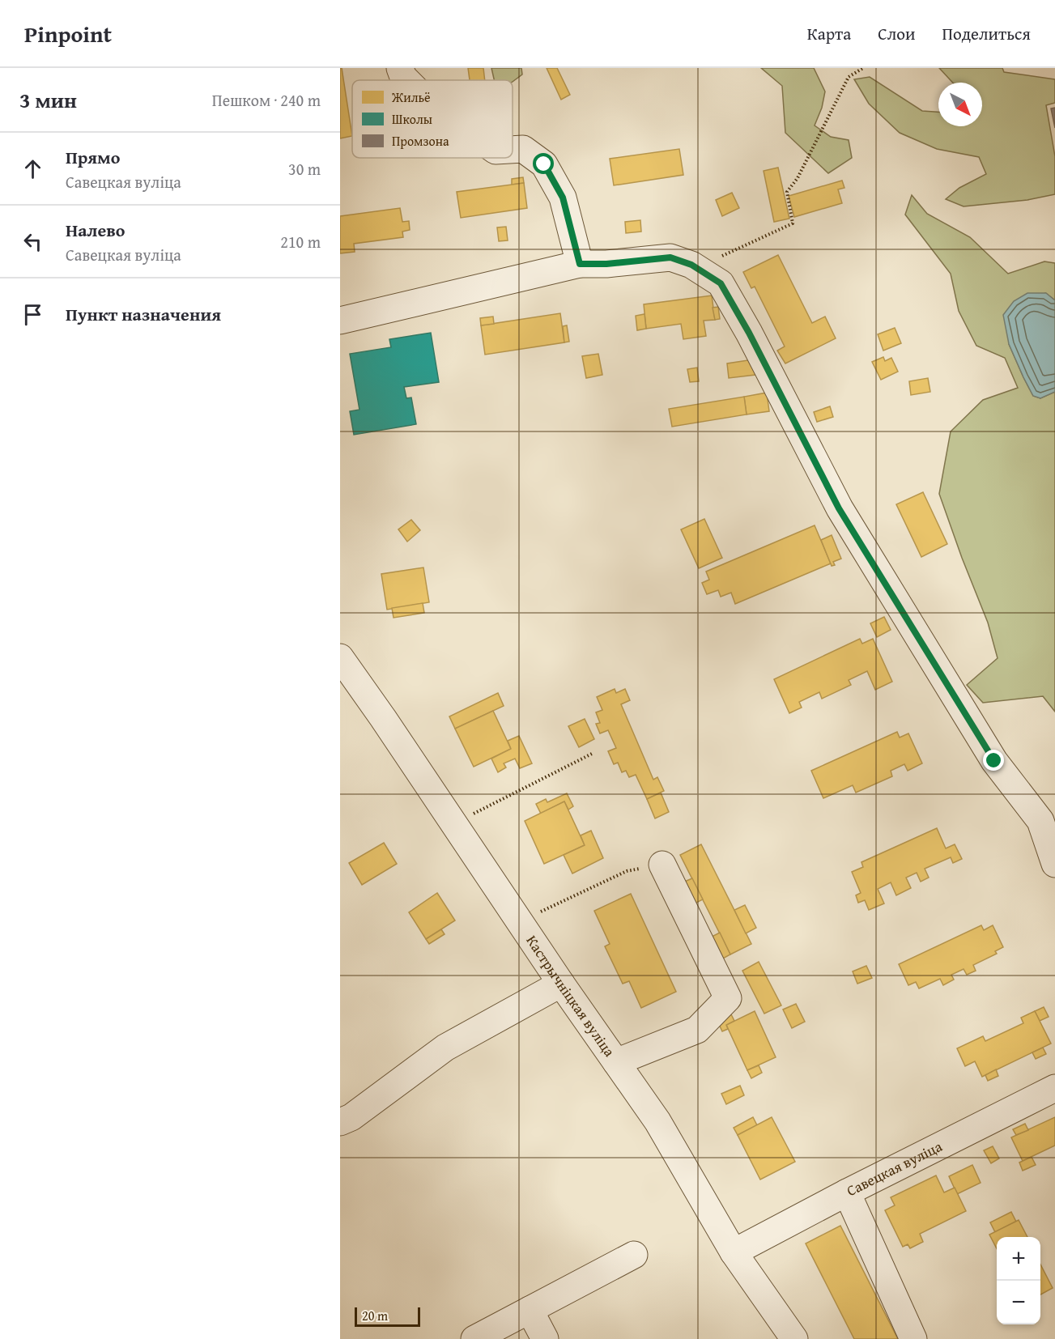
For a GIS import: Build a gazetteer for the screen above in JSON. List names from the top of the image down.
{
  "streets": {
    "street": ["Кастрычніцкая вуліца", "Савецкая вуліца"]
  },
  "crossings": [
    ["Кастрычніцкая вуліца", "Савецкая вуліца"]
  ],
  "legend": ["Жильё", "Школы", "Промзона"],
  "scale_bar": "20 m",
  "north": "bottom right",
  "page": {
    "header": "Pinpoint",
    "nav": ["Карта", "Слои", "Поделиться"],
    "heading": ["3 мин", "Пешком · 240 m"],
    "list": [
      ["Прямо", "Савецкая вуліца", "30 m"],
      ["Налево", "Савецкая вуліца", "210 m"],
      "Пункт назначения"
    ],
    "map_buttons": ["+", "−"],
    "scale": "20 m"
  }
}
